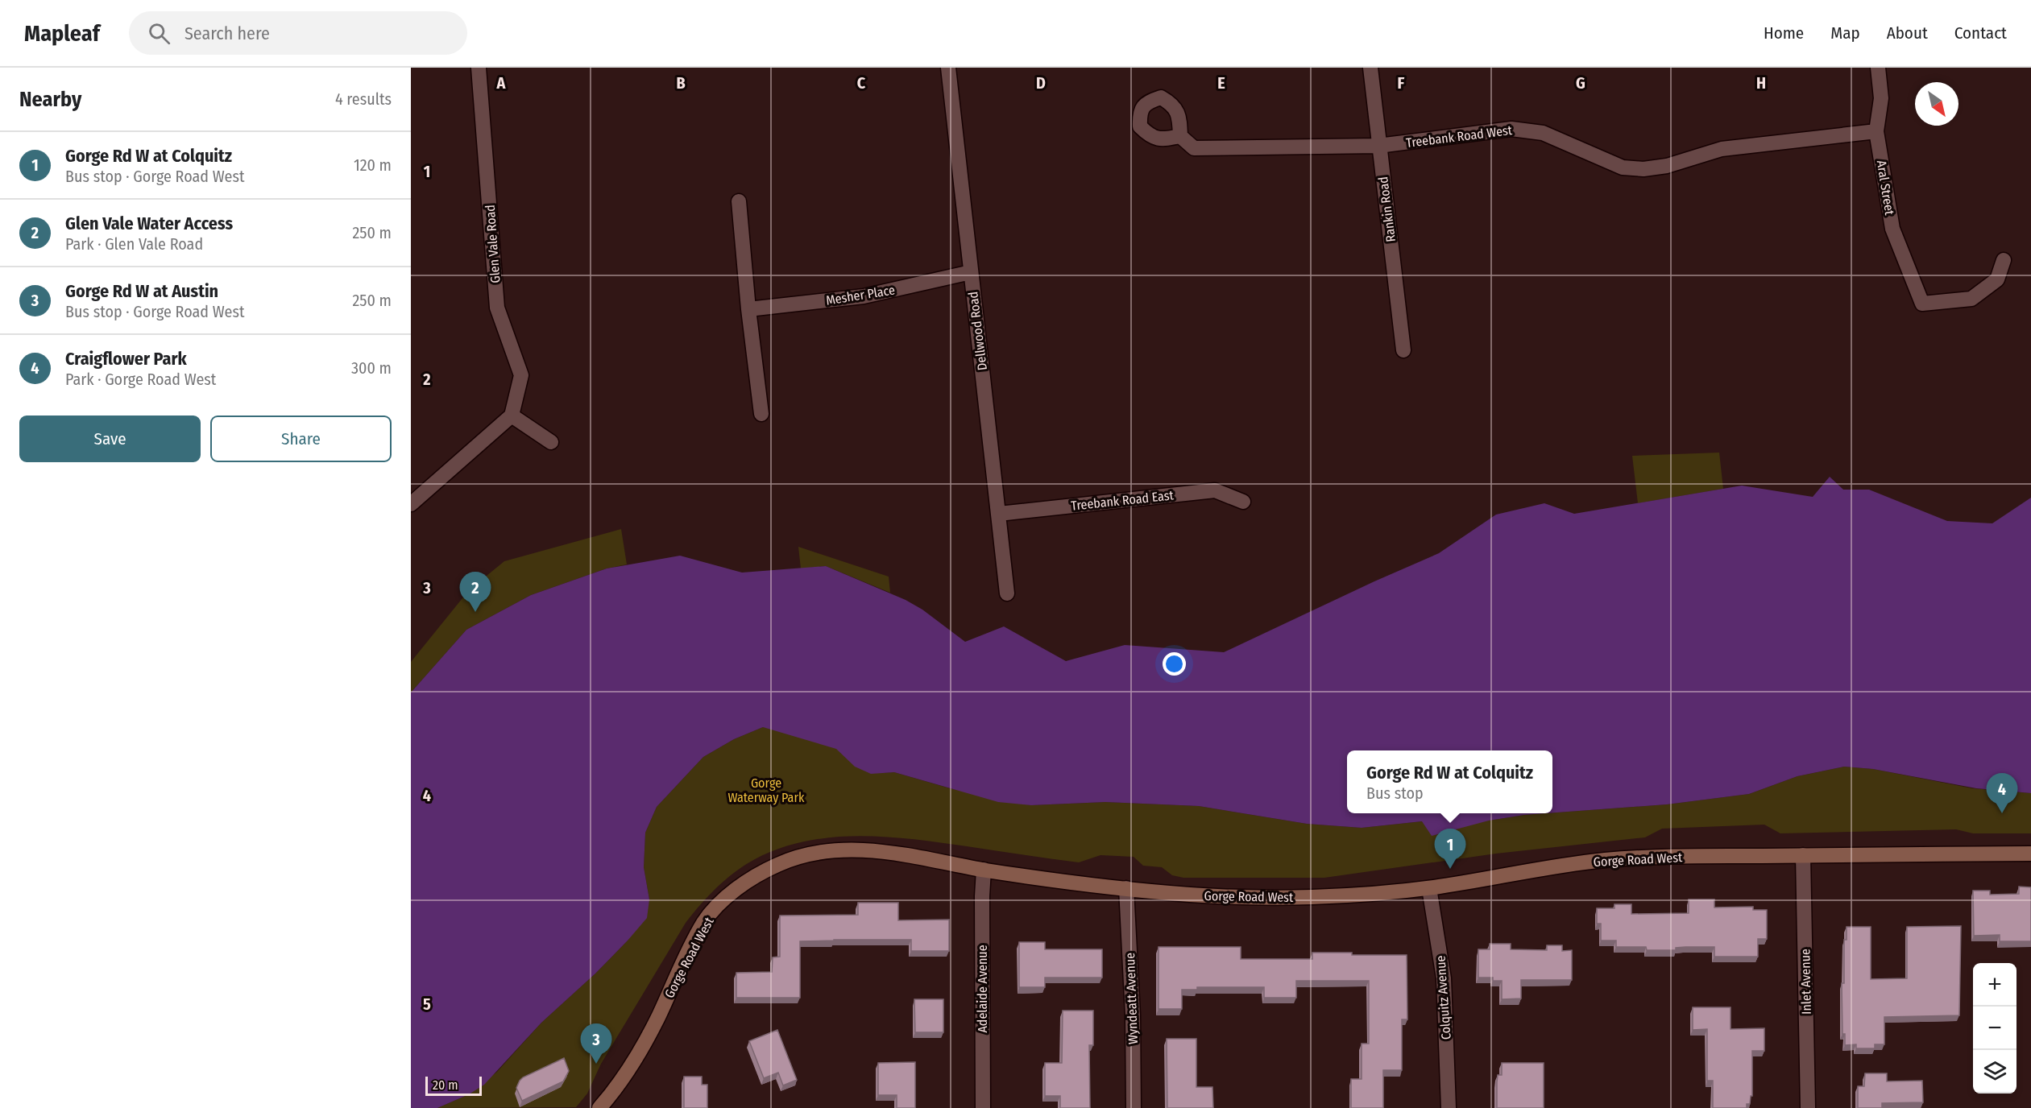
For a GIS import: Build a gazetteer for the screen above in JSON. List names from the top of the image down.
{
  "streets": {
    "main road": ["Gorge Road West"],
    "street": [
      "Treebank Road West",
      "Aral Street",
      "Rankin Road",
      "Glen Vale Road",
      "Mesher Place",
      "Dellwood Road",
      "Treebank Road East",
      "Inlet Avenue",
      "Adelaide Avenue",
      "Colquitz Avenue",
      "Wyndeatt Avenue"
    ]
  },
  "crossings": [
    ["Treebank Road West", "Aral Street"],
    ["Treebank Road West", "Rankin Road"],
    ["Mesher Place", "Dellwood Road"],
    ["Dellwood Road", "Treebank Road East"],
    ["Gorge Road West", "Inlet Avenue"],
    ["Gorge Road West", "Adelaide Avenue"],
    ["Gorge Road West", "Colquitz Avenue"],
    ["Gorge Road West", "Wyndeatt Avenue"]
  ],
  "parks": ["Gorge Waterway Park"],
  "scale_bar": "20 m",
  "north": "bottom right",
  "page": {
    "header": "Mapleaf",
    "search": "Search here",
    "nav": [
      "Home",
      "Map",
      "About",
      "Contact"
    ],
    "heading": ["Nearby", "4 results"],
    "list": [
      {
        "mark": "1",
        "name": "Gorge Rd W at Colquitz",
        "note": "Bus stop · Gorge Road West",
        "value": "120 m"
      },
      {
        "mark": "2",
        "name": "Glen Vale Water Access",
        "note": "Park · Glen Vale Road",
        "value": "250 m"
      },
      {
        "mark": "3",
        "name": "Gorge Rd W at Austin",
        "note": "Bus stop · Gorge Road West",
        "value": "250 m"
      },
      {
        "mark": "4",
        "name": "Craigflower Park",
        "note": "Park · Gorge Road West",
        "value": "300 m"
      }
    ],
    "buttons": ["Save", "Share"],
    "pins": [
      "2",
      "4",
      "1",
      "3"
    ],
    "popup": ["Gorge Rd W at Colquitz", "Bus stop"],
    "map_buttons": ["+", "−"],
    "scale": "20 m"
  },
  "grid": {
    "columns": [
      "A",
      "B",
      "C",
      "D",
      "E",
      "F",
      "G",
      "H"
    ],
    "rows": [
      "1",
      "2",
      "3",
      "4",
      "5"
    ]
  }
}
